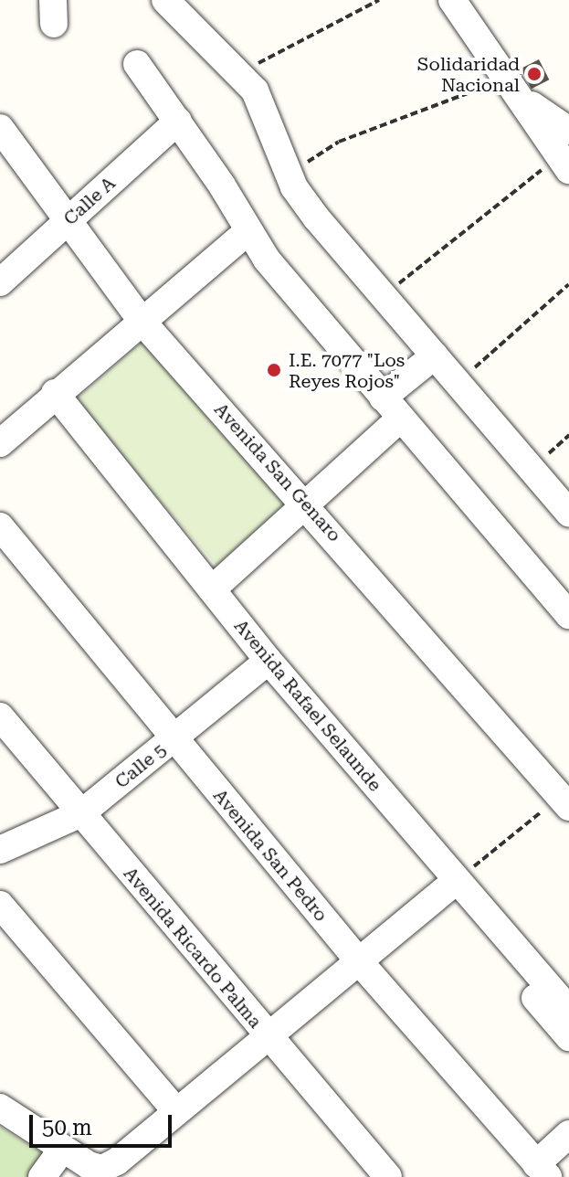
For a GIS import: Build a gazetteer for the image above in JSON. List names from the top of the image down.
{
  "streets": {
    "street": [
      "Calle A",
      "Avenida San Genaro",
      "Avenida Rafael Selaunde",
      "Calle 5",
      "Avenida San Pedro",
      "Avenida Ricardo Palma"
    ]
  },
  "crossings": [
    ["Calle A", "Avenida San Genaro"],
    ["Avenida Rafael Selaunde", "Calle 5"],
    ["Calle 5", "Avenida San Pedro"],
    ["Calle 5", "Avenida Ricardo Palma"]
  ],
  "places": ["Solidaridad Nacional", "I.E. 7077 \"Los Reyes Rojos\""],
  "scale_bar": "50 m"
}
